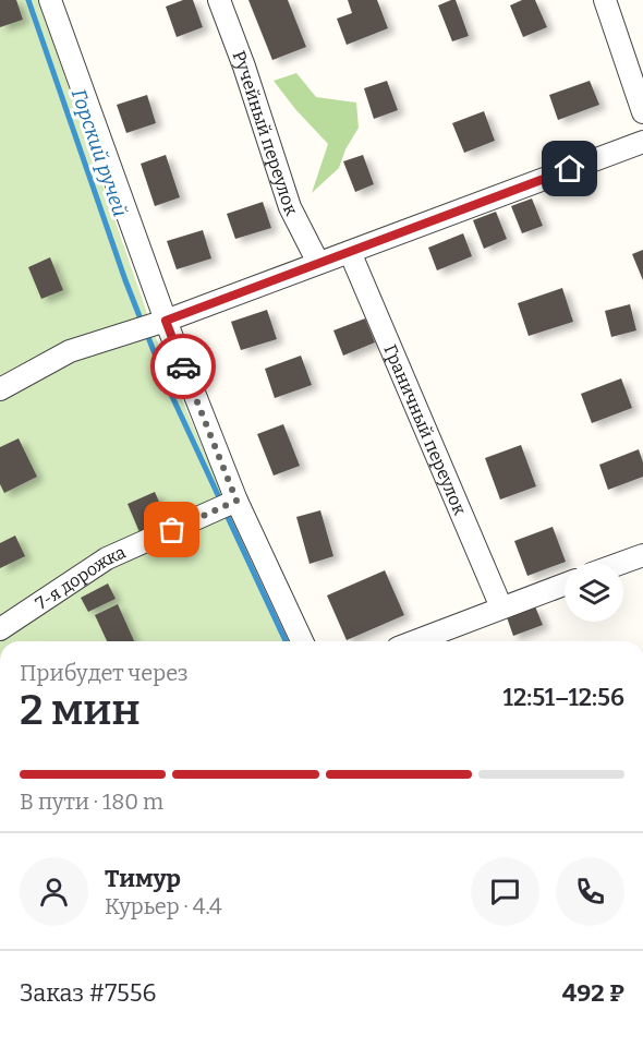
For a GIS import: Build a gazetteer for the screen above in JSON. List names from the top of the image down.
{
  "streets": {
    "street": ["Ручейный переулок", "Граничный переулок", "7-я дорожка"]
  },
  "water": ["Горский ручей"],
  "page": {
    "heading": ["2 мин", "Прибудет через", "12:51–12:56"],
    "panel": [
      "Тимур",
      "Курьер · 4.4",
      "Заказ #7556",
      "492 ₽"
    ],
    "bar": "В пути · 180 m"
  }
}
